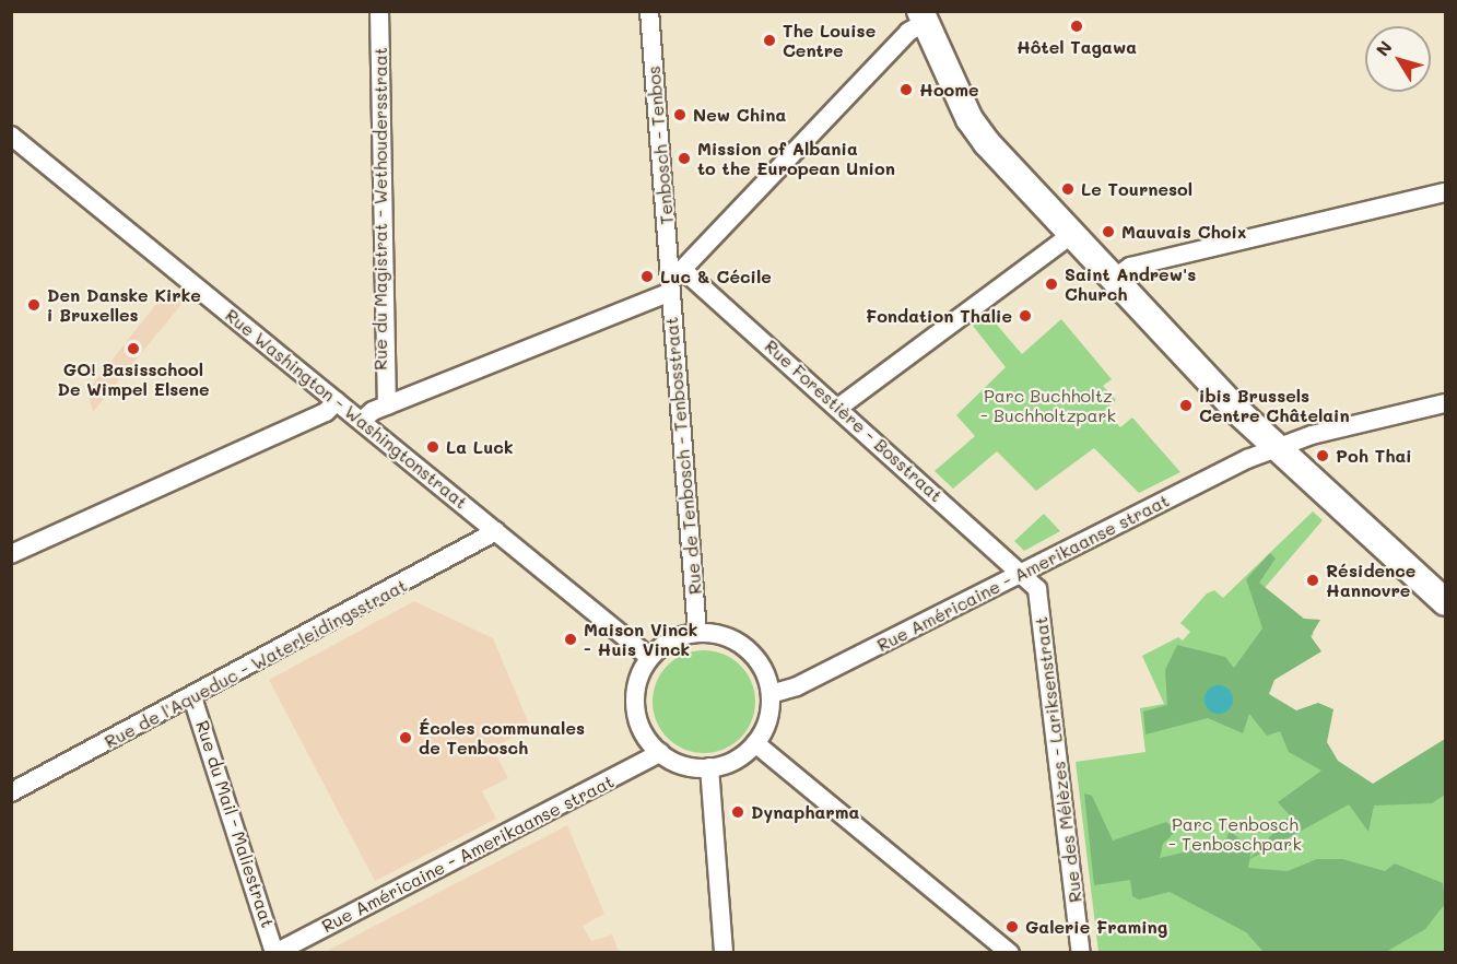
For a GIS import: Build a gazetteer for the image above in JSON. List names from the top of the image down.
{
  "streets": {
    "street": [
      "Tenbosch - Tenbos",
      "Rue du Magistrat - Wethoudersstraat",
      "Rue Washington - Washingtonstraat",
      "Rue Forestière - Bosstraat",
      "Rue de Tenbosch - Tenbosstraat",
      "Rue Américaine - Amerikaanse straat",
      "Rue de l'Aqueduc - Waterleidingsstraat",
      "Rue des Mélèzes - Lariksenstraat",
      "Rue du Mail - Maliestraat"
    ]
  },
  "crossings": [
    ["Tenbosch - Tenbos", "Rue Forestière - Bosstraat"],
    ["Tenbosch - Tenbos", "Rue de Tenbosch - Tenbosstraat"],
    ["Rue Washington - Washingtonstraat", "Rue de Tenbosch - Tenbosstraat"],
    ["Rue Washington - Washingtonstraat", "Rue Américaine - Amerikaanse straat"],
    ["Rue Washington - Washingtonstraat", "Rue de l'Aqueduc - Waterleidingsstraat"],
    ["Rue Forestière - Bosstraat", "Rue de Tenbosch - Tenbosstraat"],
    ["Rue Forestière - Bosstraat", "Rue Américaine - Amerikaanse straat"],
    ["Rue Forestière - Bosstraat", "Rue des Mélèzes - Lariksenstraat"],
    ["Rue de Tenbosch - Tenbosstraat", "Rue Américaine - Amerikaanse straat"],
    ["Rue Américaine - Amerikaanse straat", "Rue des Mélèzes - Lariksenstraat"],
    ["Rue Américaine - Amerikaanse straat", "Rue du Mail - Maliestraat"],
    ["Rue de l'Aqueduc - Waterleidingsstraat", "Rue du Mail - Maliestraat"]
  ],
  "parks": ["Parc Buchholtz - Buchholtzpark", "Parc Tenbosch - Tenboschpark"],
  "places": [
    "Hôtel Tagawa",
    "The Louise Centre",
    "Hoome",
    "New China",
    "Mission of Albania to the European Union",
    "Le Tournesol",
    "Mauvais Choix",
    "Luc & Cécile",
    "Saint Andrew's Church",
    "Den Danske Kirke i Bruxelles",
    "Fondation Thalie",
    "GO! Basisschool De Wimpel Elsene",
    "ibis Brussels Centre Châtelain",
    "La Luck",
    "Poh Thai",
    "Résidence Hannovre",
    "Maison Vinck - Huis Vinck",
    "Écoles communales de Tenbosch",
    "Dynapharma",
    "Galerie Framing"
  ],
  "north": "top left"
}
